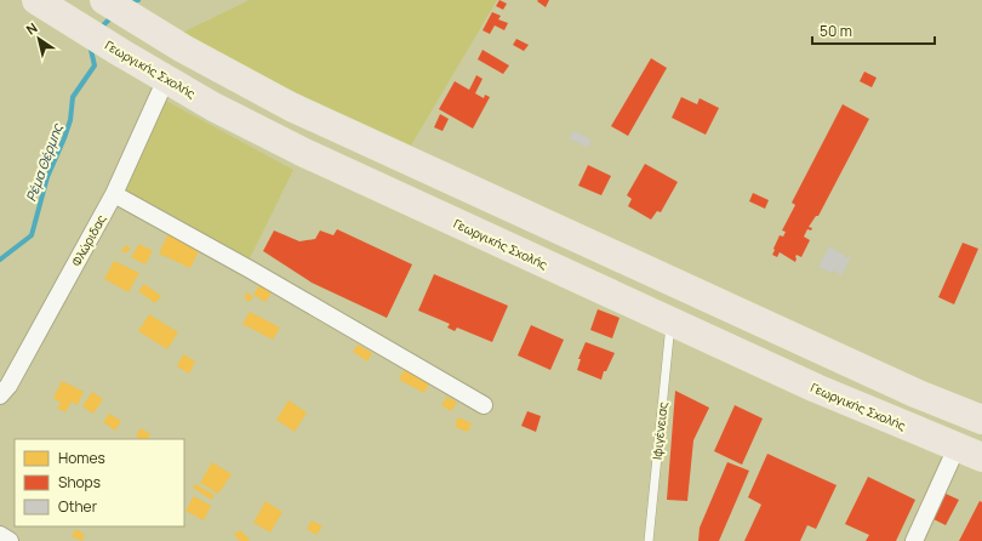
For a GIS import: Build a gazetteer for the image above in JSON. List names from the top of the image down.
{
  "streets": {
    "main road": ["Γεωργικής Σχολής"],
    "street": ["Φλώριδας"],
    "lane": ["Ιφιγένειας"]
  },
  "crossings": [
    ["Γεωργικής Σχολής", "Φλώριδας"],
    ["Γεωργικής Σχολής", "Ιφιγένειας"]
  ],
  "water": ["Ρέμα Θέρμης"],
  "legend": ["Homes", "Shops", "Other"],
  "scale_bar": "50 m",
  "north": "top left"
}
